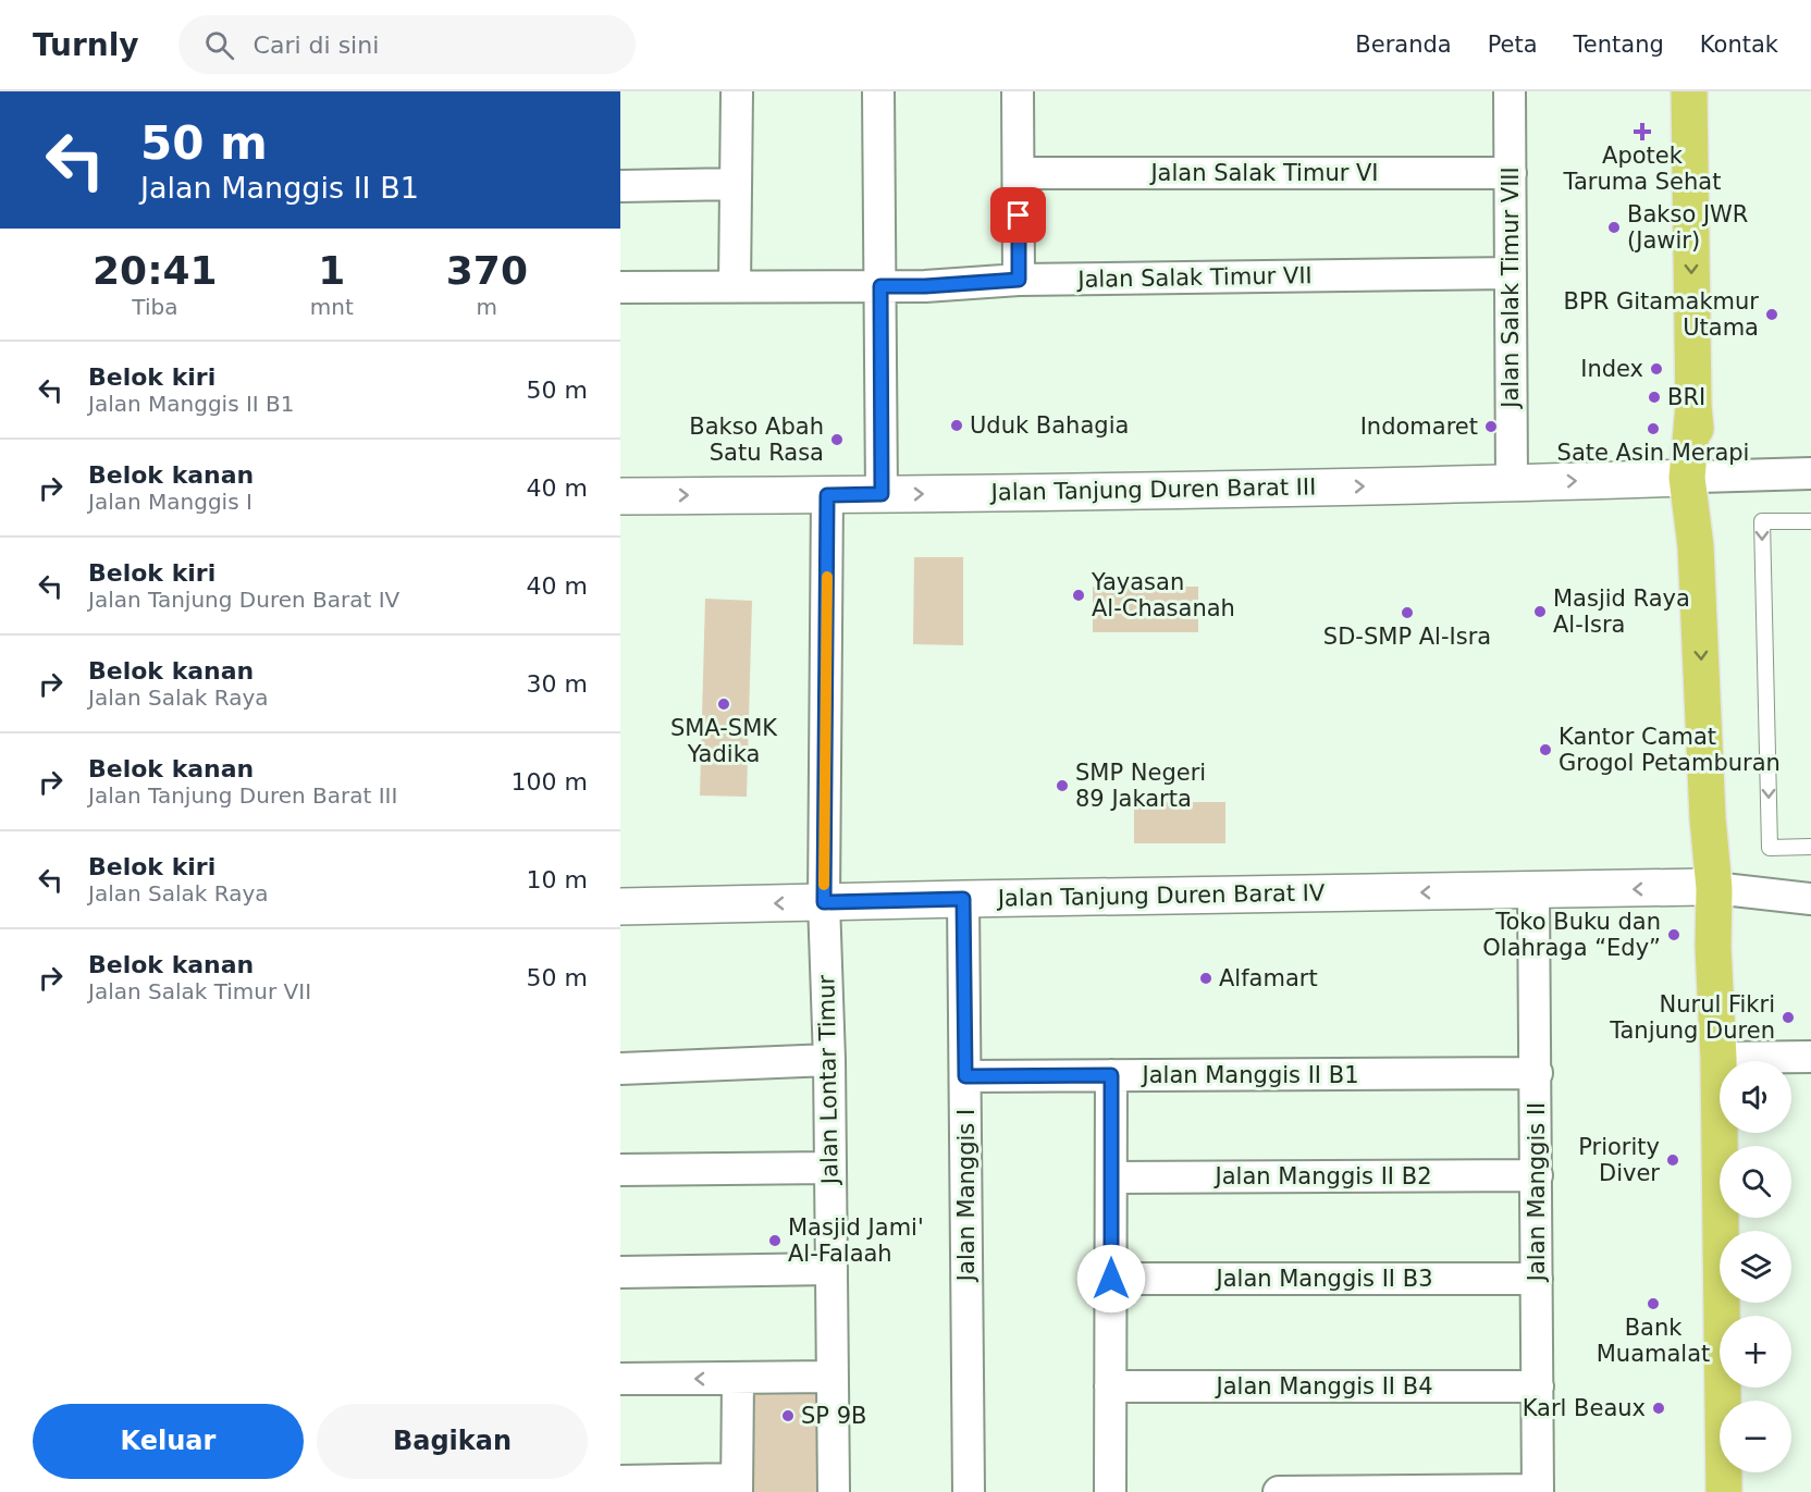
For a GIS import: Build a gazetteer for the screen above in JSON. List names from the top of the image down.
{
  "streets": {
    "street": [
      "Jalan Salak Timur VI",
      "Jalan Salak Timur VII",
      "Jalan Salak Timur VIII",
      "Jalan Tanjung Duren Barat III",
      "Jalan Tanjung Duren Barat IV",
      "Jalan Manggis II B1",
      "Jalan Lontar Timur",
      "Jalan Manggis II B2",
      "Jalan Manggis II",
      "Jalan Manggis I",
      "Jalan Manggis II B3",
      "Jalan Manggis II B4"
    ]
  },
  "crossings": [
    ["Jalan Salak Timur VI", "Jalan Salak Timur VIII"],
    ["Jalan Salak Timur VII", "Jalan Salak Timur VIII"],
    ["Jalan Salak Timur VIII", "Jalan Tanjung Duren Barat III"],
    ["Jalan Tanjung Duren Barat III", "Jalan Lontar Timur"],
    ["Jalan Tanjung Duren Barat IV", "Jalan Lontar Timur"],
    ["Jalan Tanjung Duren Barat IV", "Jalan Manggis II"],
    ["Jalan Tanjung Duren Barat IV", "Jalan Manggis I"],
    ["Jalan Manggis II B1", "Jalan Manggis II"],
    ["Jalan Manggis II B1", "Jalan Manggis I"],
    ["Jalan Manggis II B2", "Jalan Manggis II"],
    ["Jalan Manggis II", "Jalan Manggis II B3"],
    ["Jalan Manggis II", "Jalan Manggis II B4"]
  ],
  "one_way": ["Jalan Tanjung Duren Barat III"],
  "places": {
    "health": ["Apotek Taruma Sehat"],
    "other": [
      "Bakso JWR (Jawir)",
      "BPR Gitamakmur Utama",
      "Index",
      "BRI",
      "Uduk Bahagia",
      "Indomaret",
      "Sate Asin Merapi",
      "Bakso Abah Satu Rasa",
      "Yayasan Al-Chasanah",
      "Masjid Raya Al-Isra",
      "SD-SMP Al-Isra",
      "SMA-SMK Yadika",
      "Kantor Camat Grogol Petamburan",
      "SMP Negeri 89 Jakarta",
      "Toko Buku dan Olahraga “Edy”",
      "Alfamart",
      "Nurul Fikri Tanjung Duren",
      "Priority Diver",
      "Masjid Jami' Al-Falaah",
      "Bank Muamalat",
      "Karl Beaux",
      "SP 9B"
    ]
  },
  "page": {
    "header": "Turnly",
    "search": "Cari di sini",
    "nav": [
      "Beranda",
      "Peta",
      "Tentang",
      "Kontak"
    ],
    "turn": ["50 m", "Jalan Manggis II B1"],
    "eta": [
      "20:41",
      "Tiba",
      "1",
      "mnt",
      "370",
      "m"
    ],
    "list": [
      {
        "name": "Belok kiri",
        "note": "Jalan Manggis II B1",
        "value": "50 m"
      },
      {
        "name": "Belok kanan",
        "note": "Jalan Manggis I",
        "value": "40 m"
      },
      {
        "name": "Belok kiri",
        "note": "Jalan Tanjung Duren Barat IV",
        "value": "40 m"
      },
      {
        "name": "Belok kanan",
        "note": "Jalan Salak Raya",
        "value": "30 m"
      },
      {
        "name": "Belok kanan",
        "note": "Jalan Tanjung Duren Barat III",
        "value": "100 m"
      },
      {
        "name": "Belok kiri",
        "note": "Jalan Salak Raya",
        "value": "10 m"
      },
      {
        "name": "Belok kanan",
        "note": "Jalan Salak Timur VII",
        "value": "50 m"
      }
    ],
    "map_buttons": ["+", "−"],
    "buttons": ["Keluar", "Bagikan"]
  }
}
